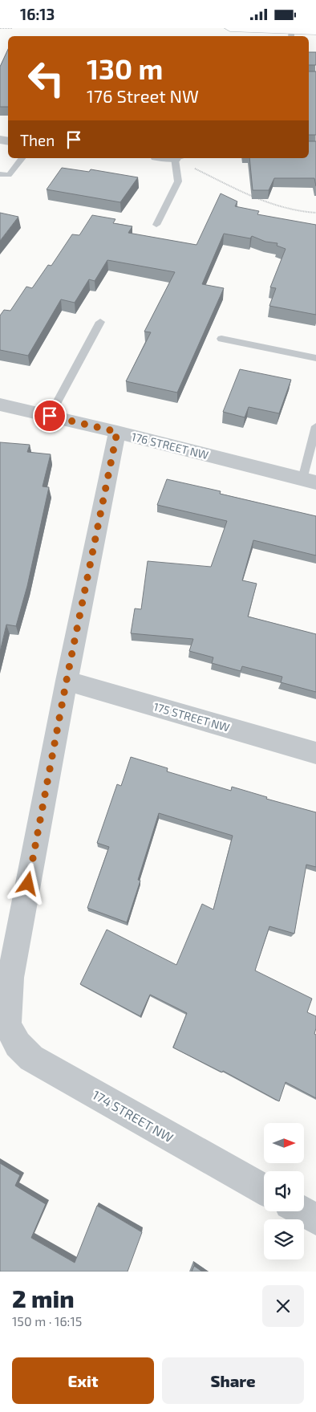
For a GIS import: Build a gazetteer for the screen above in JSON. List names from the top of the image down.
{
  "streets": {
    "street": ["176 STREET NW", "175 STREET NW", "174 STREET NW"]
  },
  "crossings": [
    ["175 STREET NW", "174 STREET NW"]
  ],
  "north": "right",
  "page": {
    "status": "16:13",
    "turn": ["130 m", "176 Street NW"],
    "then": "Then",
    "heading": ["2 min", "150 m · 16:15"],
    "buttons": ["Exit", "Share"]
  }
}
